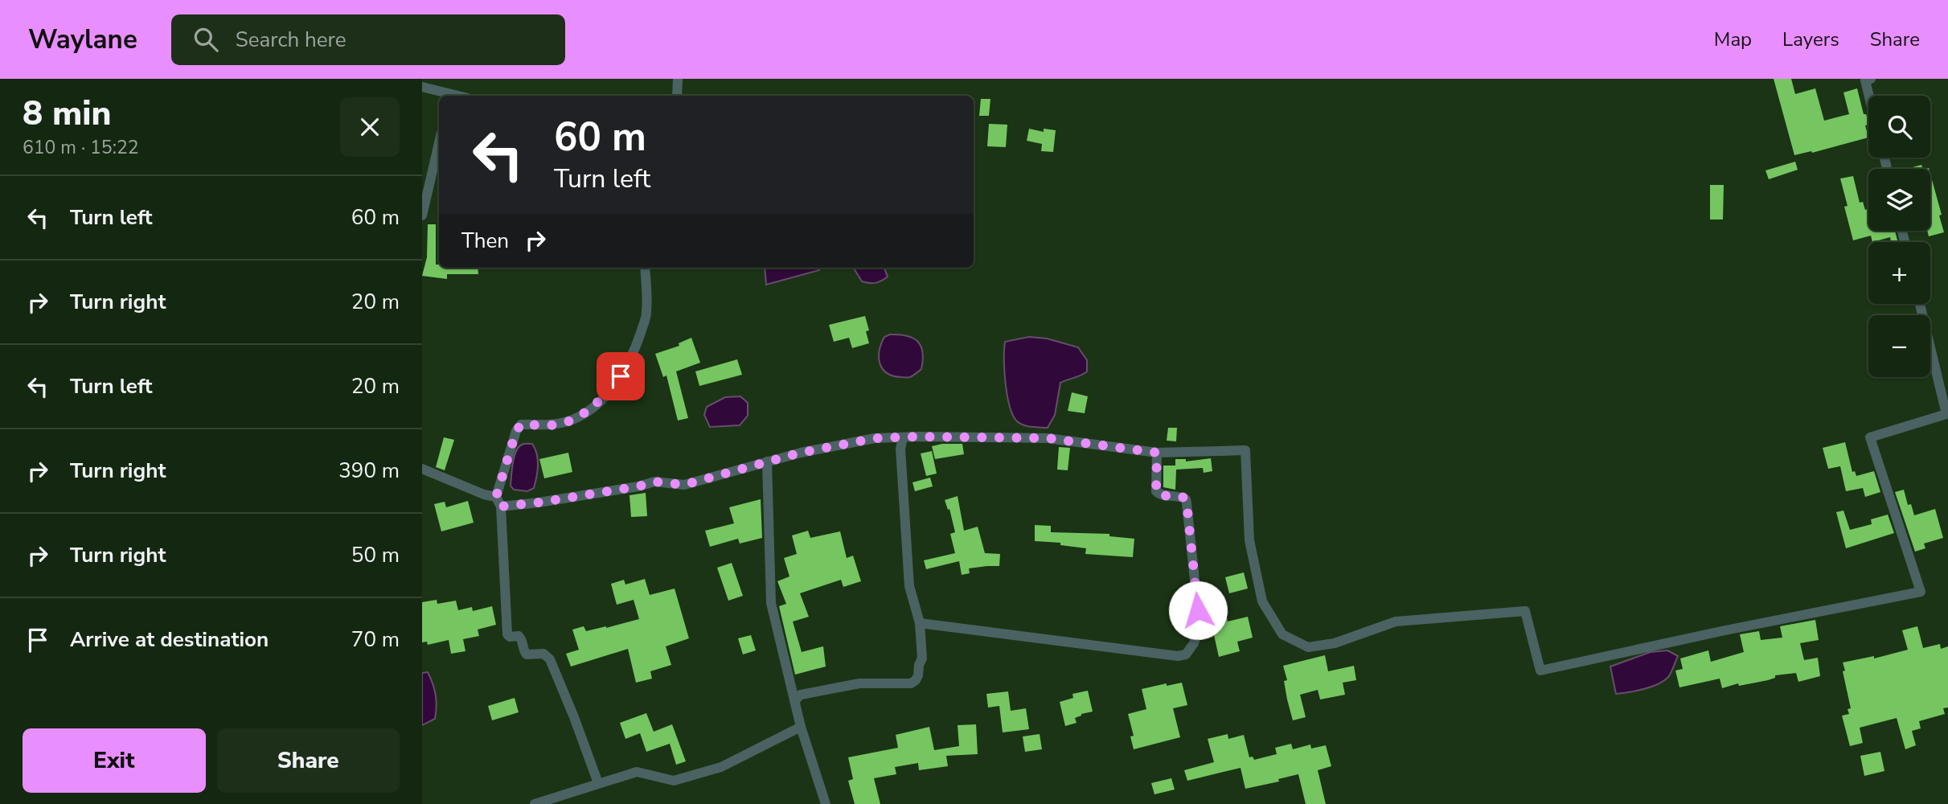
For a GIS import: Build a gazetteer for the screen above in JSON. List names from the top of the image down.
{
  "page": {
    "header": "Waylane",
    "search": "Search here",
    "nav": ["Map", "Layers", "Share"],
    "heading": ["8 min", "610 m · 15:22"],
    "map_buttons": ["+", "−"],
    "turn": ["60 m", "Turn left"],
    "list": [
      {
        "name": "Turn left",
        "value": "60 m"
      },
      {
        "name": "Turn right",
        "value": "20 m"
      },
      {
        "name": "Turn left",
        "value": "20 m"
      },
      {
        "name": "Turn right",
        "value": "390 m"
      },
      {
        "name": "Turn right",
        "value": "50 m"
      },
      {
        "name": "Arrive at destination",
        "value": "70 m"
      }
    ],
    "then": "Then",
    "buttons": ["Exit", "Share"]
  }
}
